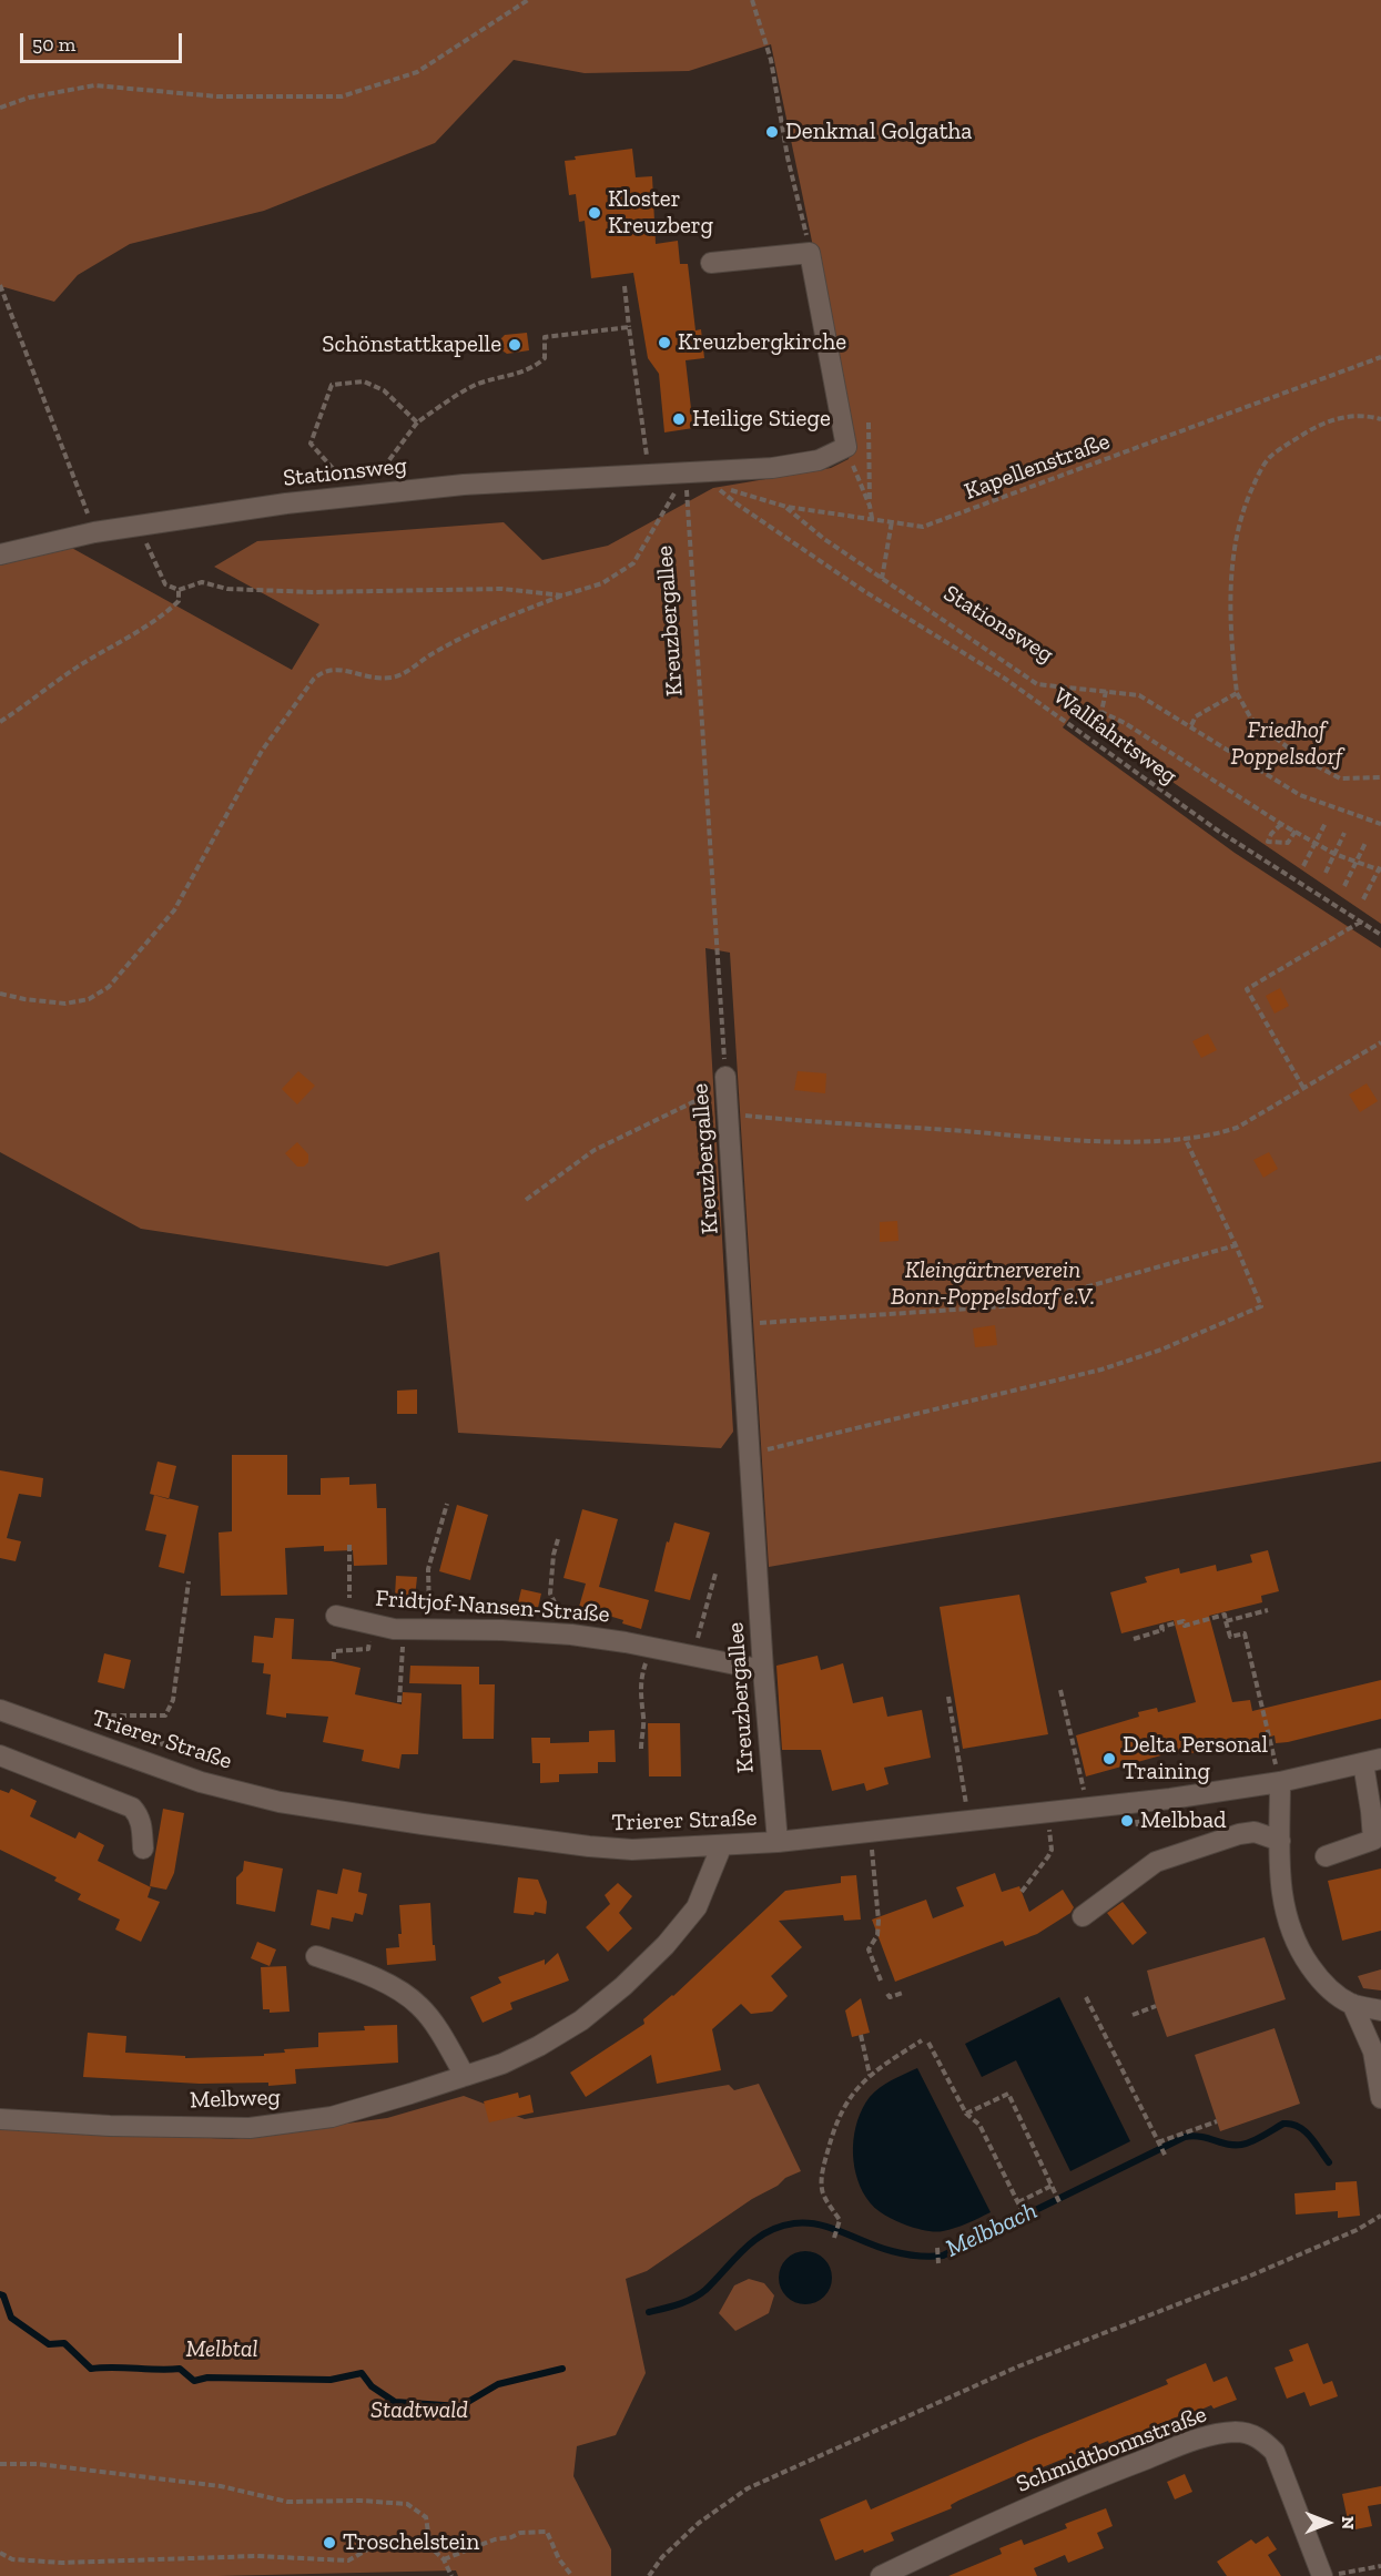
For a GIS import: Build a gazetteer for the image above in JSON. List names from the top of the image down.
{
  "streets": {
    "street": [
      "Stationsweg",
      "Kreuzbergallee",
      "Fridtjof-Nansen-Straße",
      "Trierer Straße",
      "Melbweg",
      "Schmidtbonnstraße"
    ],
    "path": ["Kapellenstraße", "Wallfahrtsweg"]
  },
  "crossings": [
    ["Kapellenstraße", "Stationsweg"],
    ["Kapellenstraße", "Kreuzbergallee"],
    ["Kapellenstraße", "Wallfahrtsweg"],
    ["Stationsweg", "Kreuzbergallee"],
    ["Stationsweg", "Wallfahrtsweg"],
    ["Kreuzbergallee", "Wallfahrtsweg"],
    ["Kreuzbergallee", "Fridtjof-Nansen-Straße"],
    ["Kreuzbergallee", "Trierer Straße"],
    ["Trierer Straße", "Melbweg"]
  ],
  "water": ["Melbbach"],
  "parks": [
    "Friedhof Poppelsdorf",
    "Kleingärtnerverein Bonn-Poppelsdorf e.V.",
    "Melbtal",
    "Stadtwald"
  ],
  "places": [
    "Denkmal Golgatha",
    "Kloster Kreuzberg",
    "Kreuzbergkirche",
    "Schönstattkapelle",
    "Heilige Stiege",
    "Delta Personal Training",
    "Melbbad",
    "Troschelstein"
  ],
  "scale_bar": "50 m",
  "north": "right"
}
